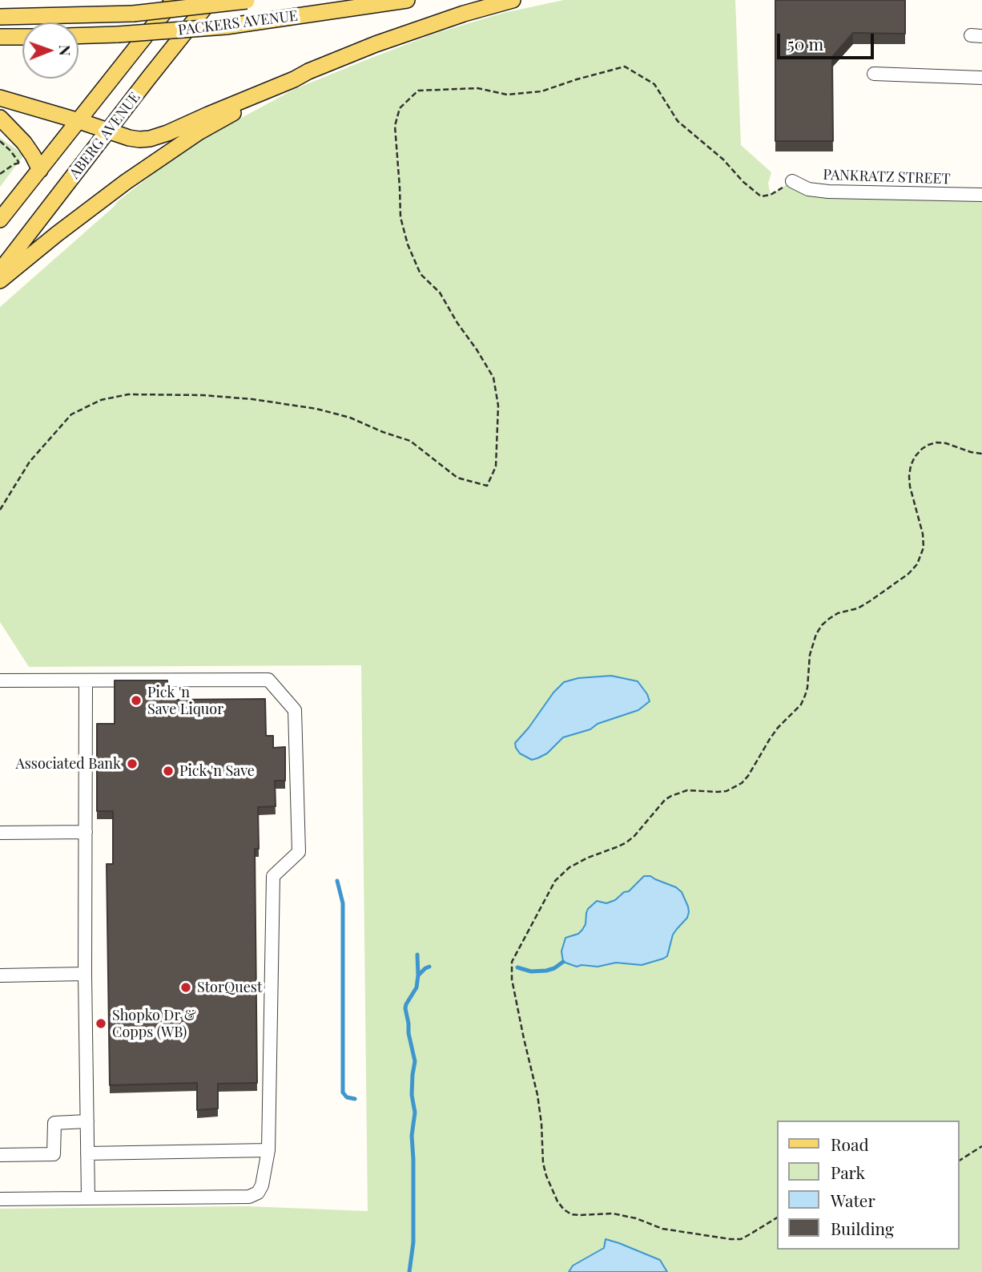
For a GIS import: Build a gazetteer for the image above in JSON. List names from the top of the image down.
{
  "streets": {
    "main road": ["PACKERS AVENUE", "ABERG AVENUE"],
    "street": ["PANKRATZ STREET"]
  },
  "places": [
    "Pick 'n Save Liquor",
    "Associated Bank",
    "Pick 'n Save",
    "StorQuest",
    "Shopko Dr & Copps (WB)"
  ],
  "legend": [
    "Road",
    "Park",
    "Water",
    "Building"
  ],
  "scale_bar": "50 m",
  "north": "right"
}
